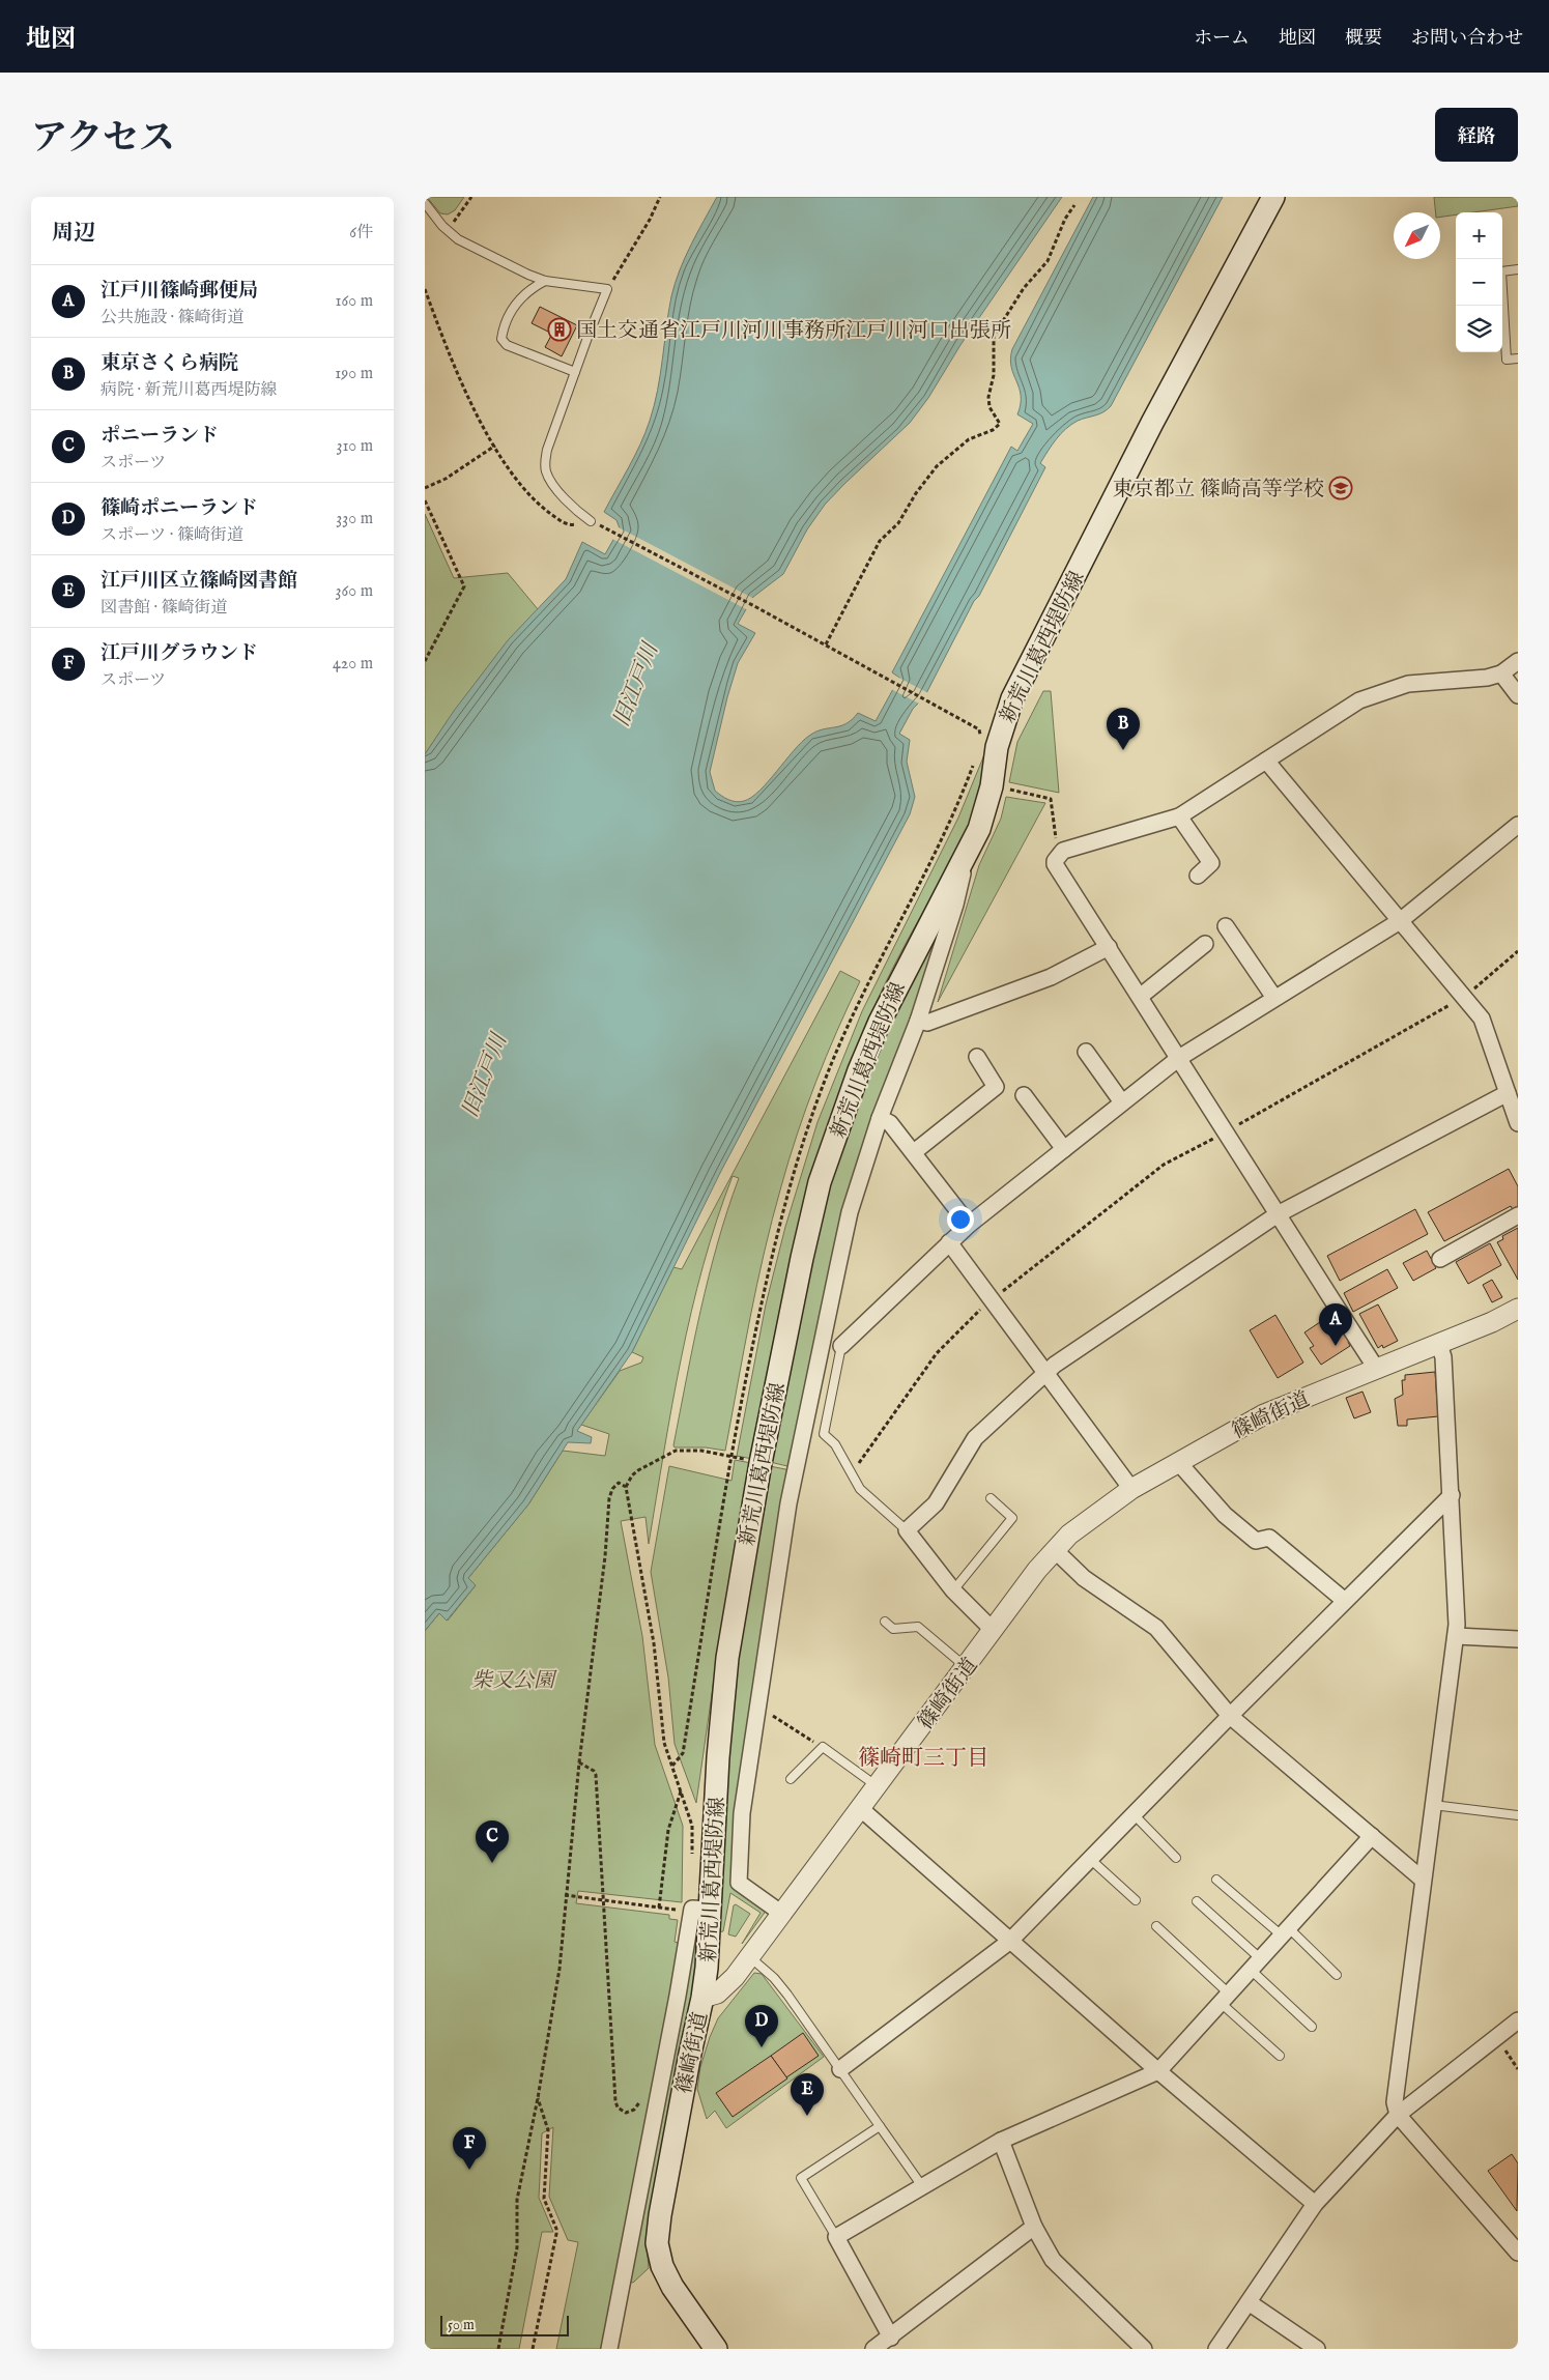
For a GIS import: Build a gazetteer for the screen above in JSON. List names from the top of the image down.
{
  "streets": {
    "main road": ["新荒川葛西堤防線", "篠崎街道"]
  },
  "crossings": [
    ["新荒川葛西堤防線", "篠崎街道"]
  ],
  "districts": ["篠崎町三丁目"],
  "water": ["旧江戸川"],
  "parks": ["柴又公園"],
  "places": {
    "building": ["国土交通省江戸川河川事務所江戸川河口出張所"],
    "school or university": ["東京都立 篠崎高等学校"]
  },
  "scale_bar": "50 m",
  "north": "bottom left",
  "page": {
    "header": "地図",
    "nav": [
      "ホーム",
      "地図",
      "概要",
      "お問い合わせ"
    ],
    "title": "アクセス",
    "buttons": "経路",
    "heading": ["周辺", "6件"],
    "map_buttons": ["+", "−"],
    "list": [
      {
        "mark": "A",
        "name": "江戸川篠崎郵便局",
        "note": "公共施設 · 篠崎街道",
        "value": "160 m"
      },
      {
        "mark": "B",
        "name": "東京さくら病院",
        "note": "病院 · 新荒川葛西堤防線",
        "value": "190 m"
      },
      {
        "mark": "C",
        "name": "ポニーランド",
        "note": "スポーツ",
        "value": "310 m"
      },
      {
        "mark": "D",
        "name": "篠崎ポニーランド",
        "note": "スポーツ · 篠崎街道",
        "value": "330 m"
      },
      {
        "mark": "E",
        "name": "江戸川区立篠崎図書館",
        "note": "図書館 · 篠崎街道",
        "value": "360 m"
      },
      {
        "mark": "F",
        "name": "江戸川グラウンド",
        "note": "スポーツ",
        "value": "420 m"
      }
    ],
    "pins": [
      "B",
      "A",
      "C",
      "D",
      "E",
      "F"
    ],
    "scale": "50 m"
  }
}
